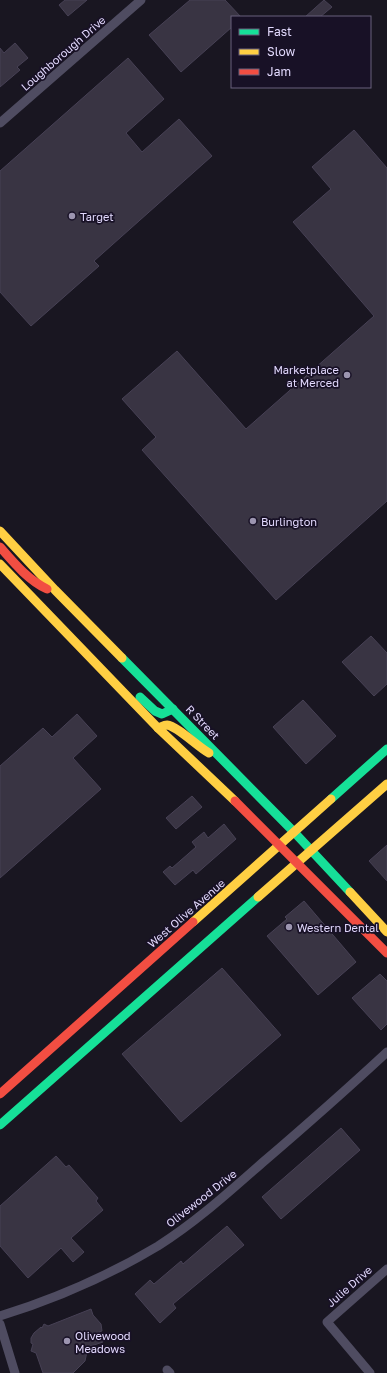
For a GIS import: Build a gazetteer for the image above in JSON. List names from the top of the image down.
{
  "streets": {
    "street": [
      "Loughborough Drive",
      "R Street",
      "West Olive Avenue",
      "Olivewood Drive",
      "Julie Drive"
    ]
  },
  "crossings": [
    ["R Street", "West Olive Avenue"]
  ],
  "places": [
    "Target",
    "Marketplace at Merced",
    "Burlington",
    "Western Dental",
    "Olivewood Meadows"
  ],
  "legend": ["Fast", "Slow", "Jam"]
}
